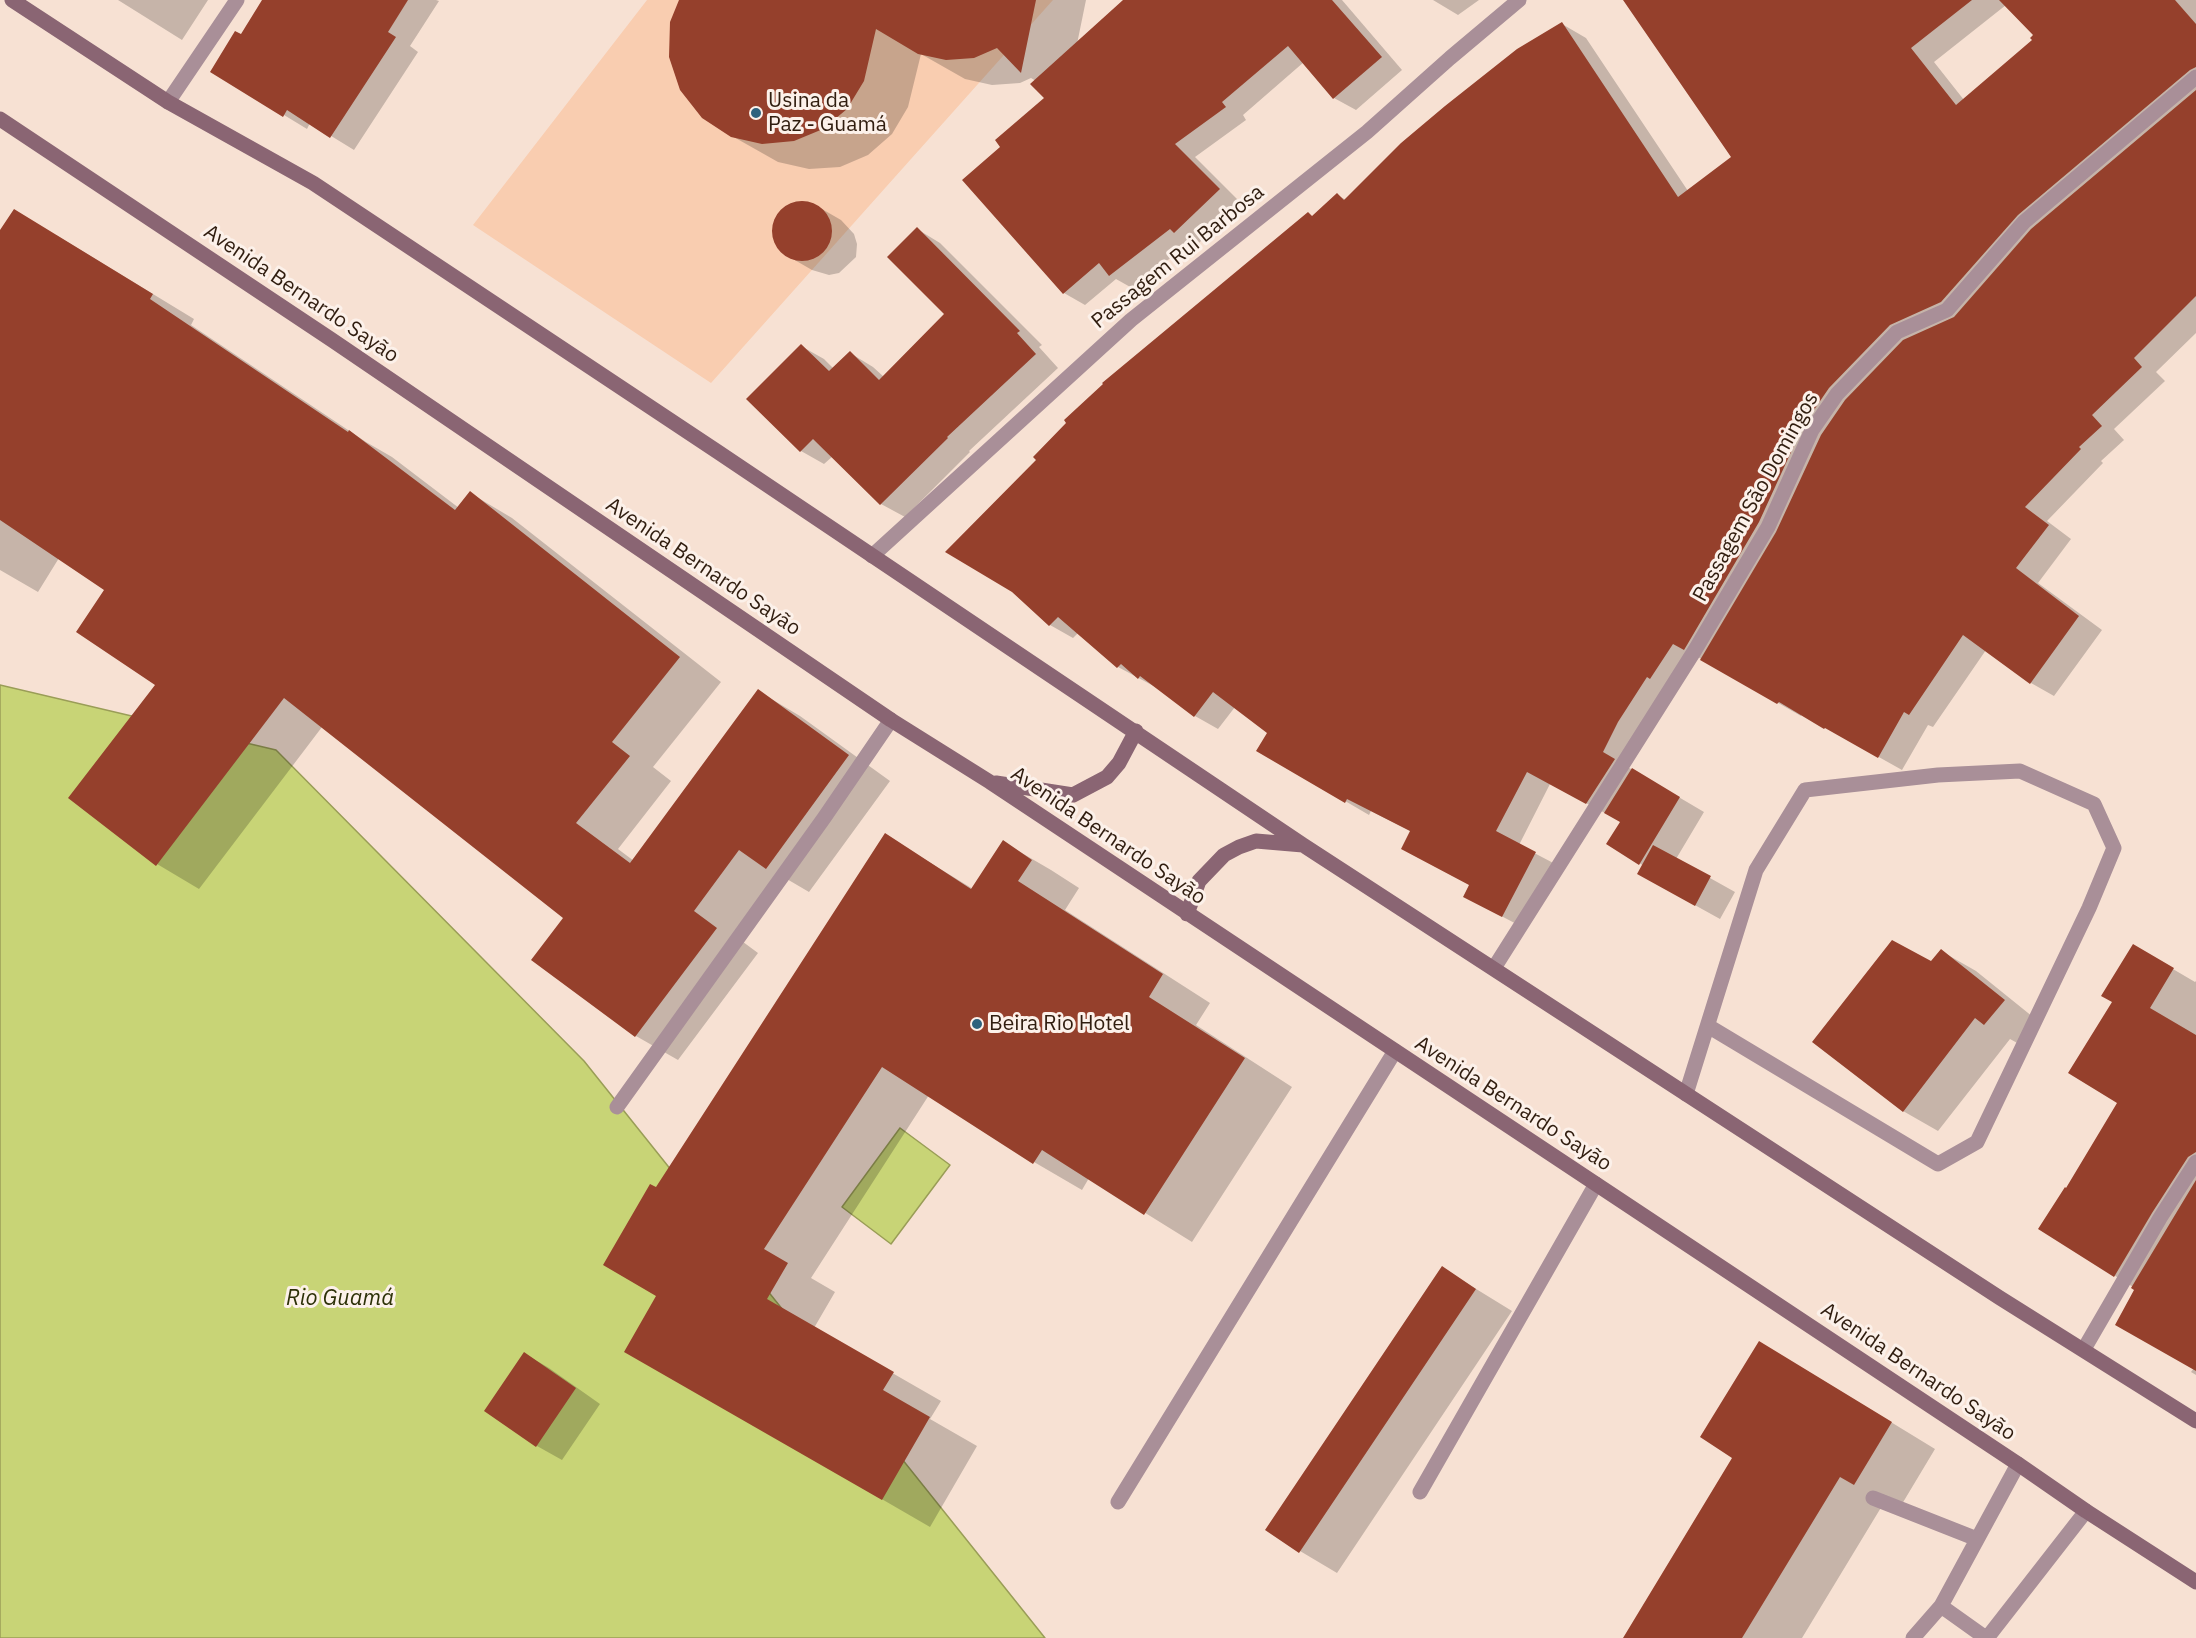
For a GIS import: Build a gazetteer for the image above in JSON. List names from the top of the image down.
{
  "streets": {
    "main road": ["Avenida Bernardo Sayão"],
    "street": ["Passagem Rui Barbosa", "Passagem São Domingos"]
  },
  "water": ["Rio Guamá"],
  "places": ["Usina da Paz - Guamá", "Beira Rio Hotel"]
}
